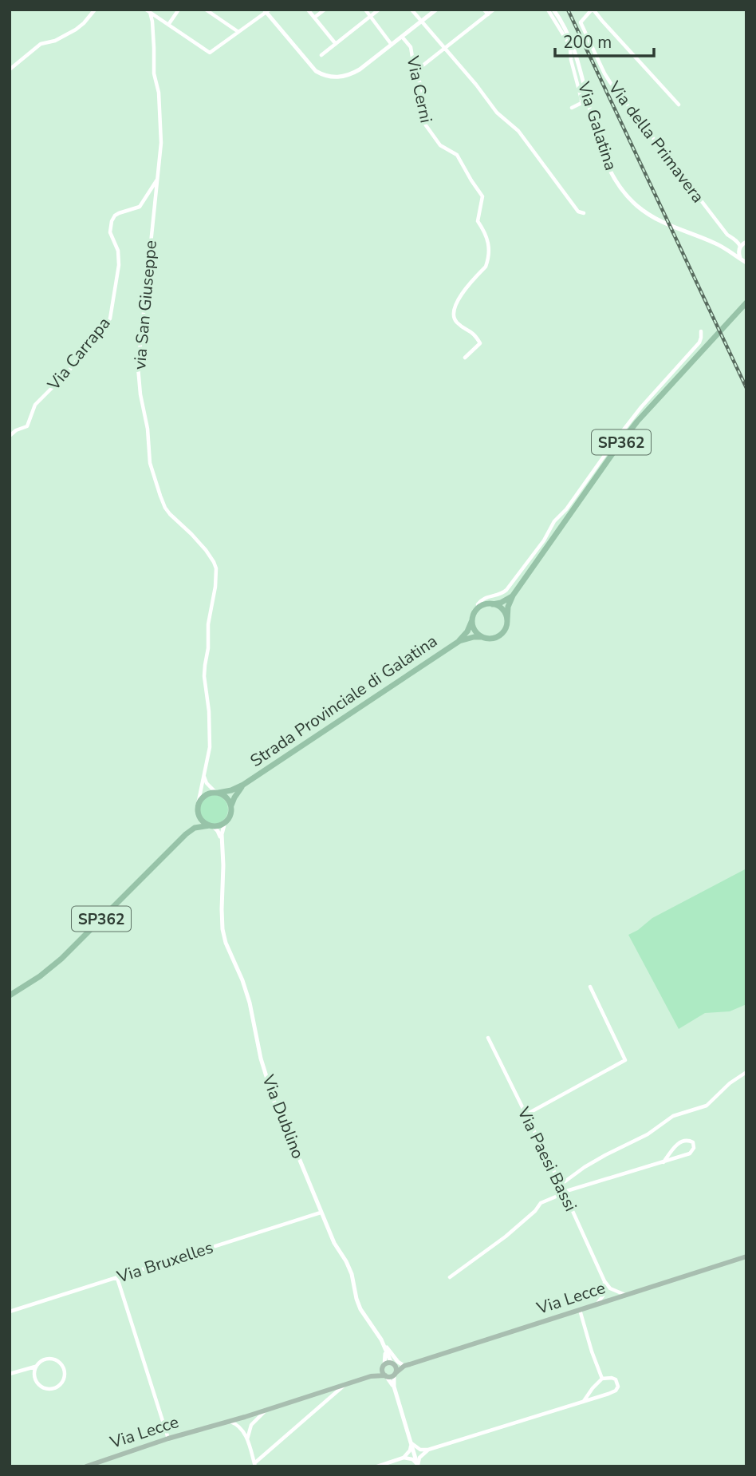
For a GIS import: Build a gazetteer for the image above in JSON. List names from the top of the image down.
{
  "streets": {
    "main road": ["SP362", "Strada Provinciale di Galatina", "Via Lecce"],
    "street": [
      "Via Cerni",
      "Via Galatina",
      "Via della Primavera",
      "via San Giuseppe",
      "Via Carrapa",
      "Via Dublino",
      "Via Paesi Bassi",
      "Via Bruxelles"
    ]
  },
  "crossings": [
    ["Via Galatina", "Via della Primavera"],
    ["via San Giuseppe", "Via Carrapa"],
    ["via San Giuseppe", "SP362"],
    ["via San Giuseppe", "Strada Provinciale di Galatina"],
    ["via San Giuseppe", "Via Dublino"],
    ["SP362", "Strada Provinciale di Galatina"],
    ["SP362", "Via Dublino"],
    ["Strada Provinciale di Galatina", "Via Dublino"],
    ["Via Dublino", "Via Bruxelles"],
    ["Via Dublino", "Via Lecce"],
    ["Via Paesi Bassi", "Via Lecce"]
  ],
  "scale_bar": "200 m"
}
